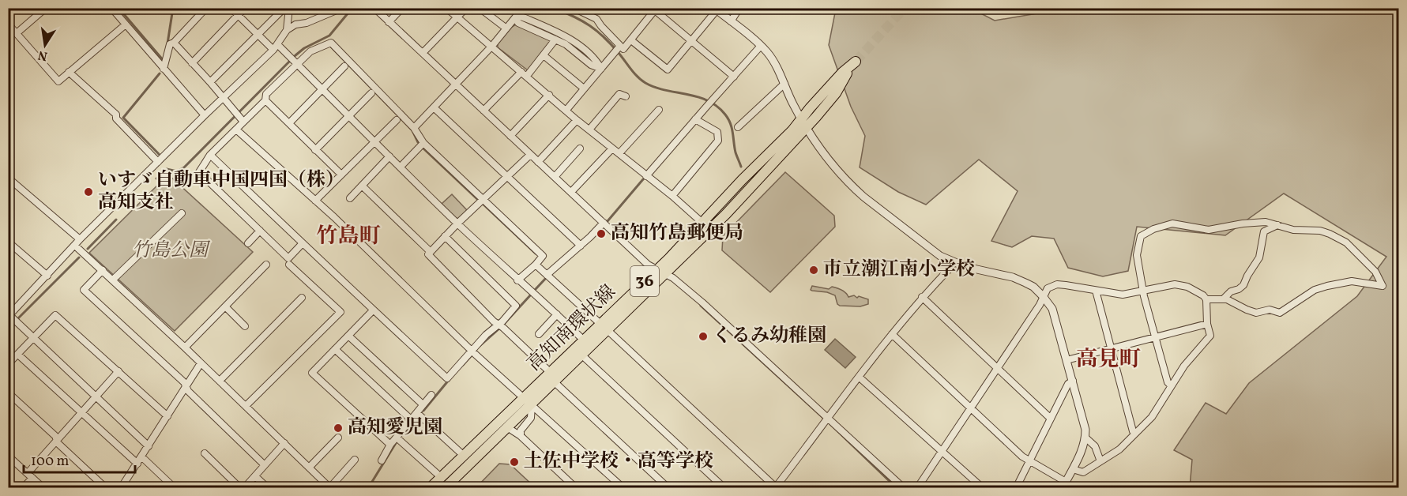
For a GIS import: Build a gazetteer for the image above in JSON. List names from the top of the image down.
{
  "streets": {
    "main road": ["36", "高知南環状線"]
  },
  "districts": ["竹島町", "高見町"],
  "parks": ["竹島公園"],
  "places": [
    "いすゞ自動車中国四国（株） 高知支社",
    "高知竹島郵便局",
    "市立潮江南小学校",
    "くるみ幼稚園",
    "高知愛児園",
    "土佐中学校・高等学校"
  ],
  "scale_bar": "100 m",
  "north": "bottom"
}
